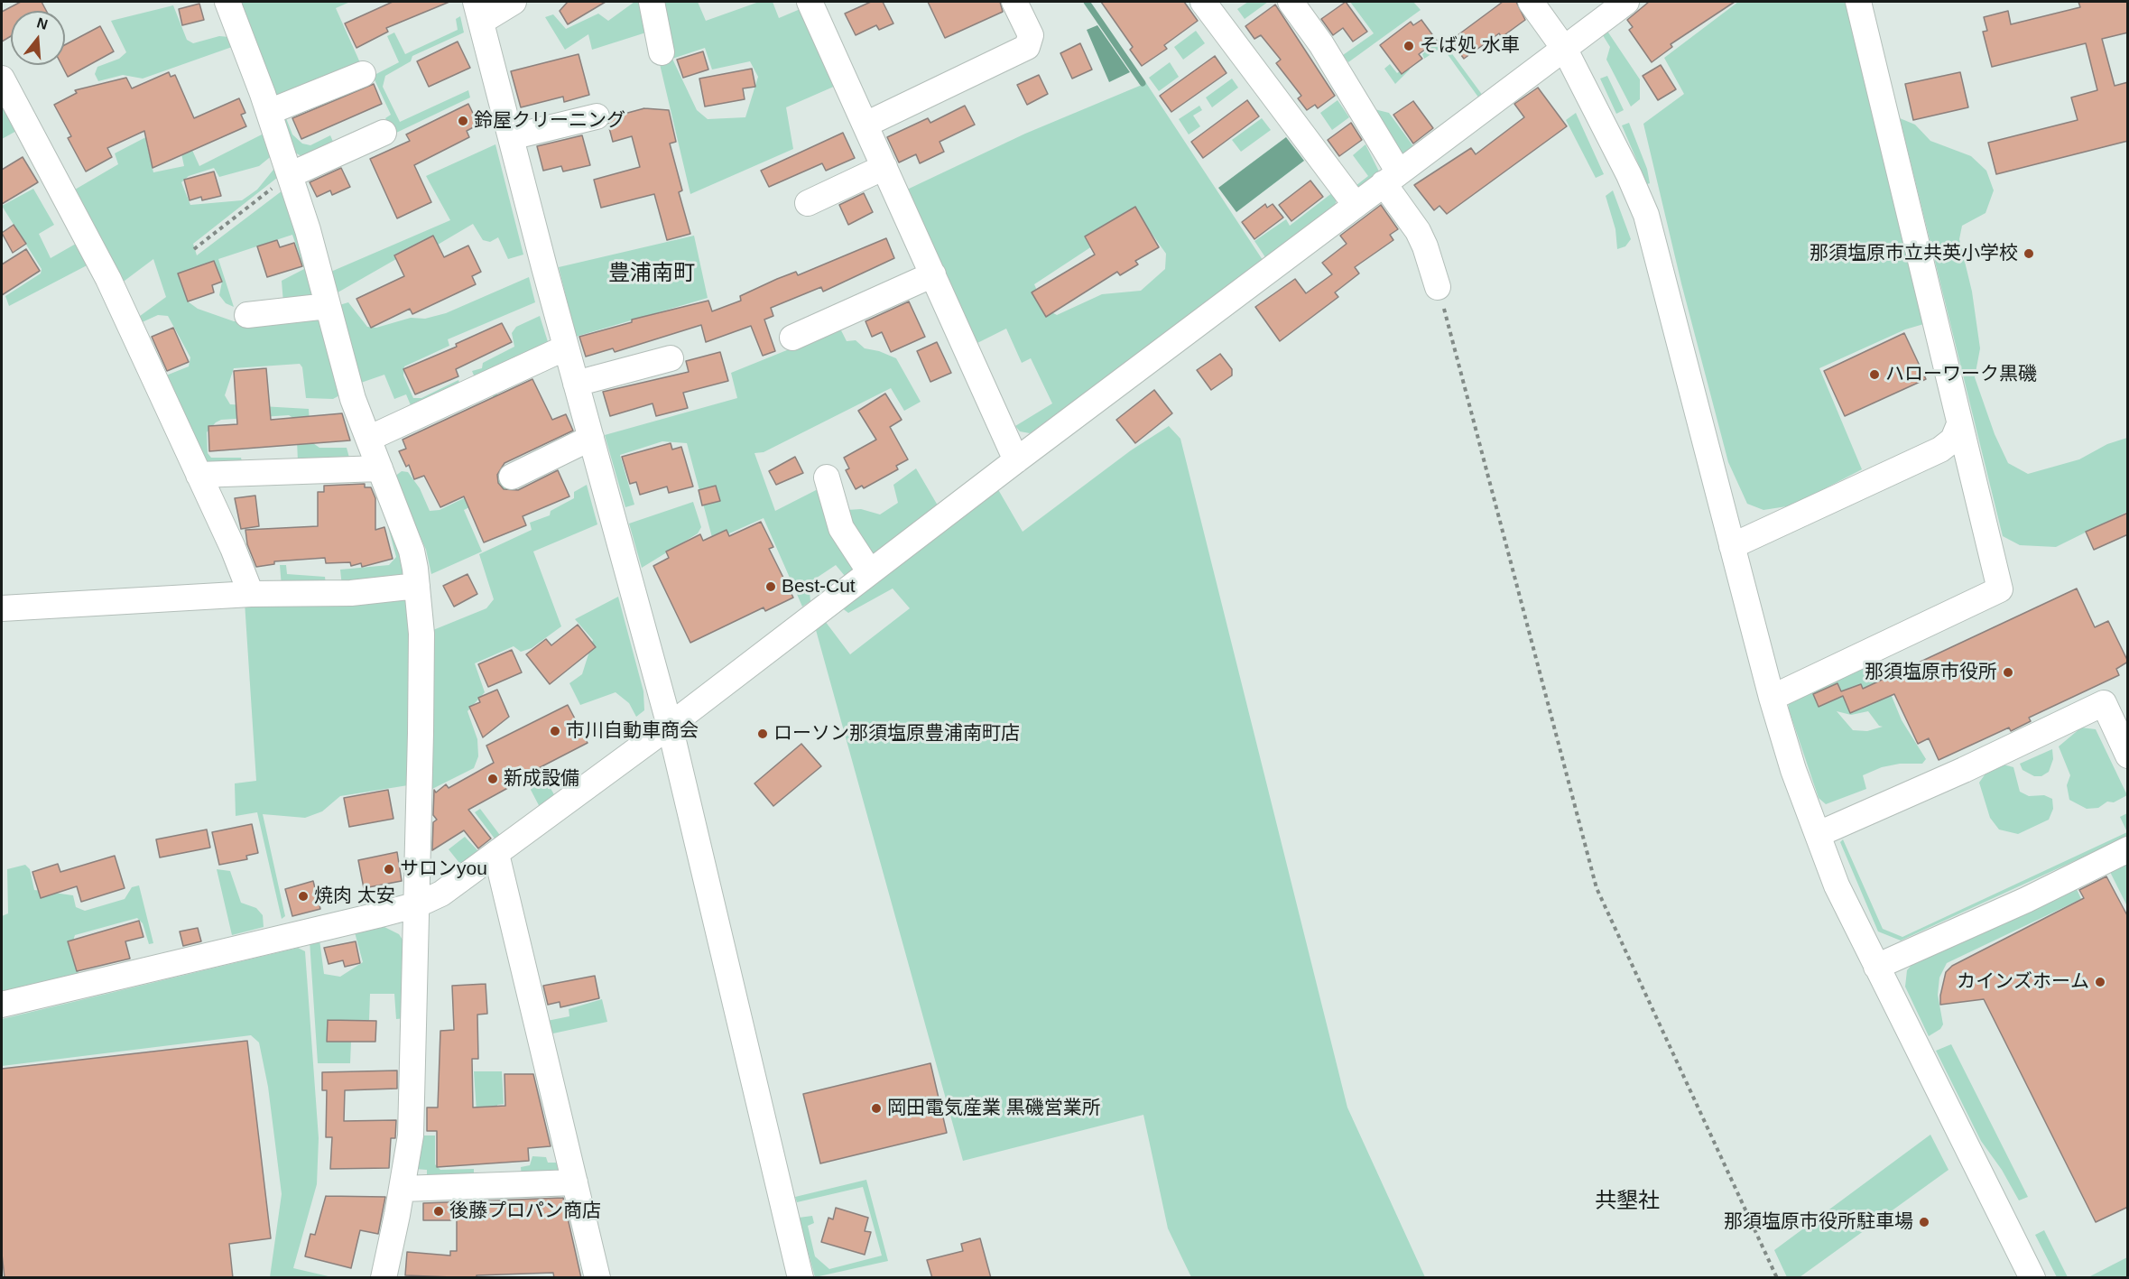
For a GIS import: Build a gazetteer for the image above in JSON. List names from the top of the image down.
{
  "districts": ["豊浦南町", "共墾社"],
  "places": [
    "そば処 水車",
    "鈴屋クリーニング",
    "那須塩原市立共英小学校",
    "ハローワーク黒磯",
    "Best-Cut",
    "那須塩原市役所",
    "市川自動車商会",
    "ローソン那須塩原豊浦南町店",
    "新成設備",
    "サロンyou",
    "焼肉 太安",
    "カインズホーム",
    "岡田電気産業 黒磯営業所",
    "後藤プロパン商店",
    "那須塩原市役所駐車場"
  ],
  "north": "top"
}
